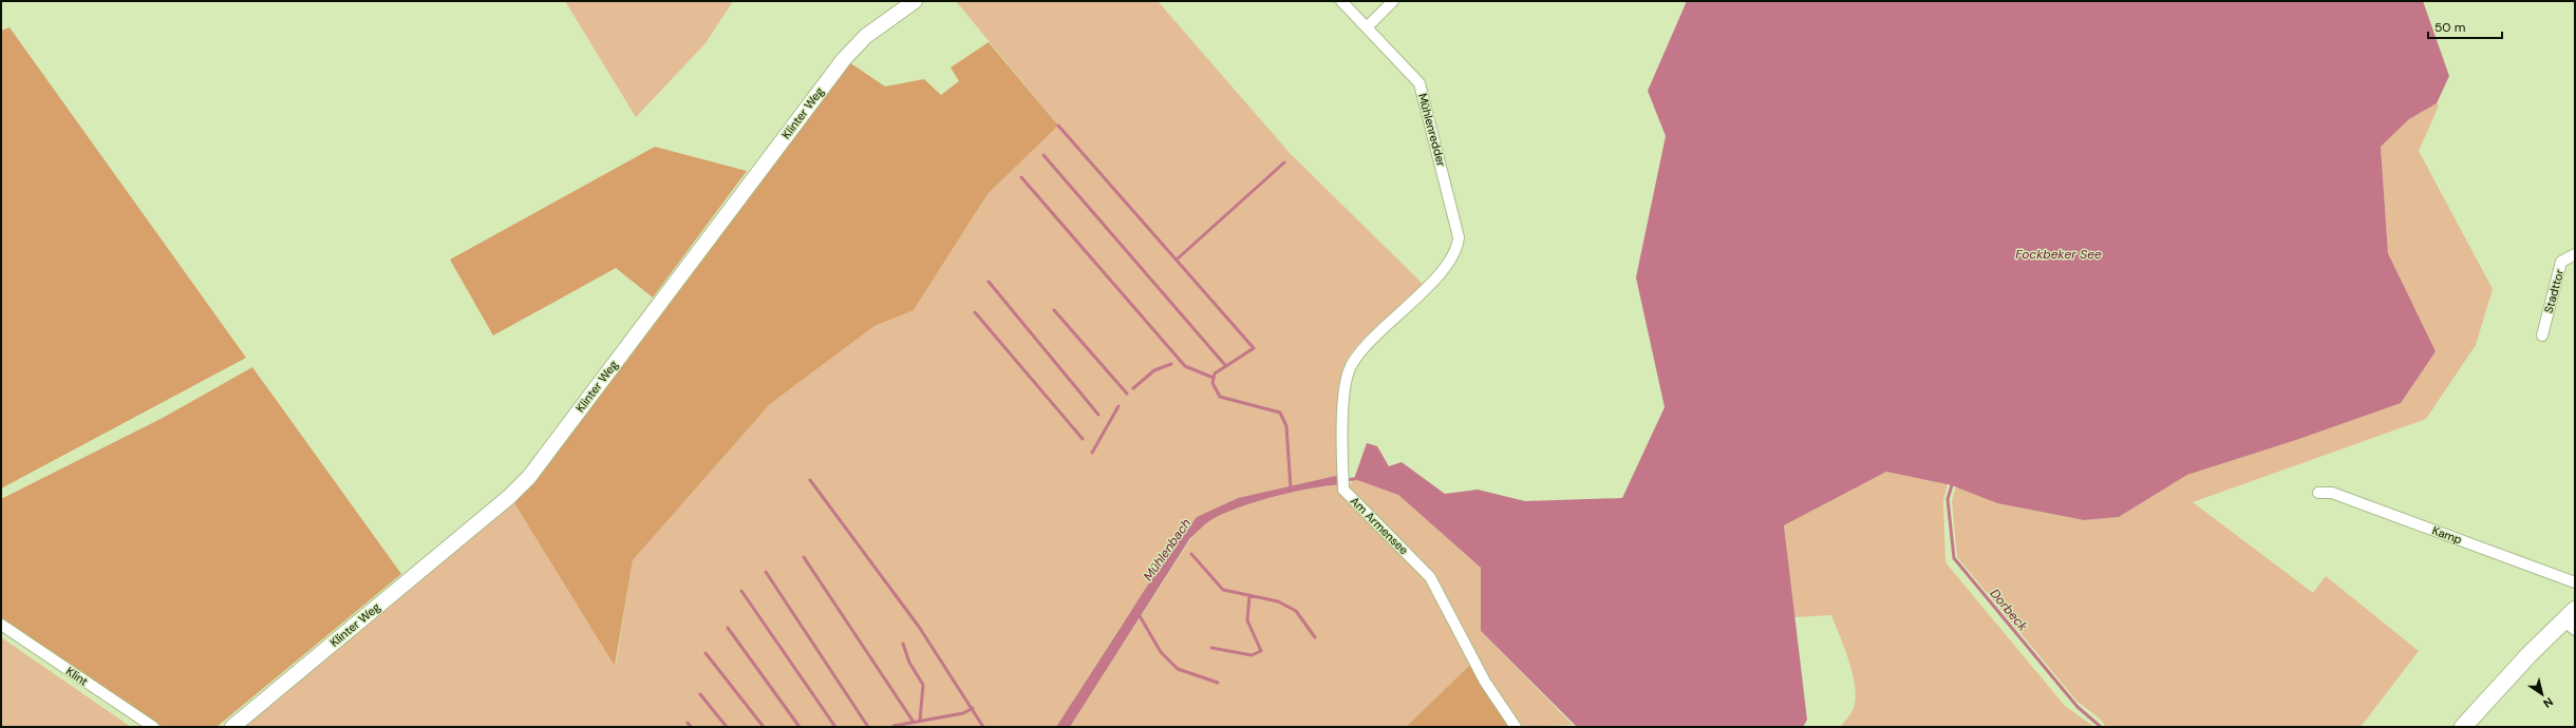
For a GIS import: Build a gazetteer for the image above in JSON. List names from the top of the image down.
{
  "streets": {
    "street": [
      "Klinter Weg",
      "Mühlenredder",
      "Stadttor",
      "Am Armensee",
      "Kamp",
      "Klint"
    ]
  },
  "crossings": [
    ["Mühlenredder", "Am Armensee"]
  ],
  "water": ["Fockbeker See", "Mühlenbach", "Dorbeck"],
  "scale_bar": "50 m",
  "north": "bottom right"
}
